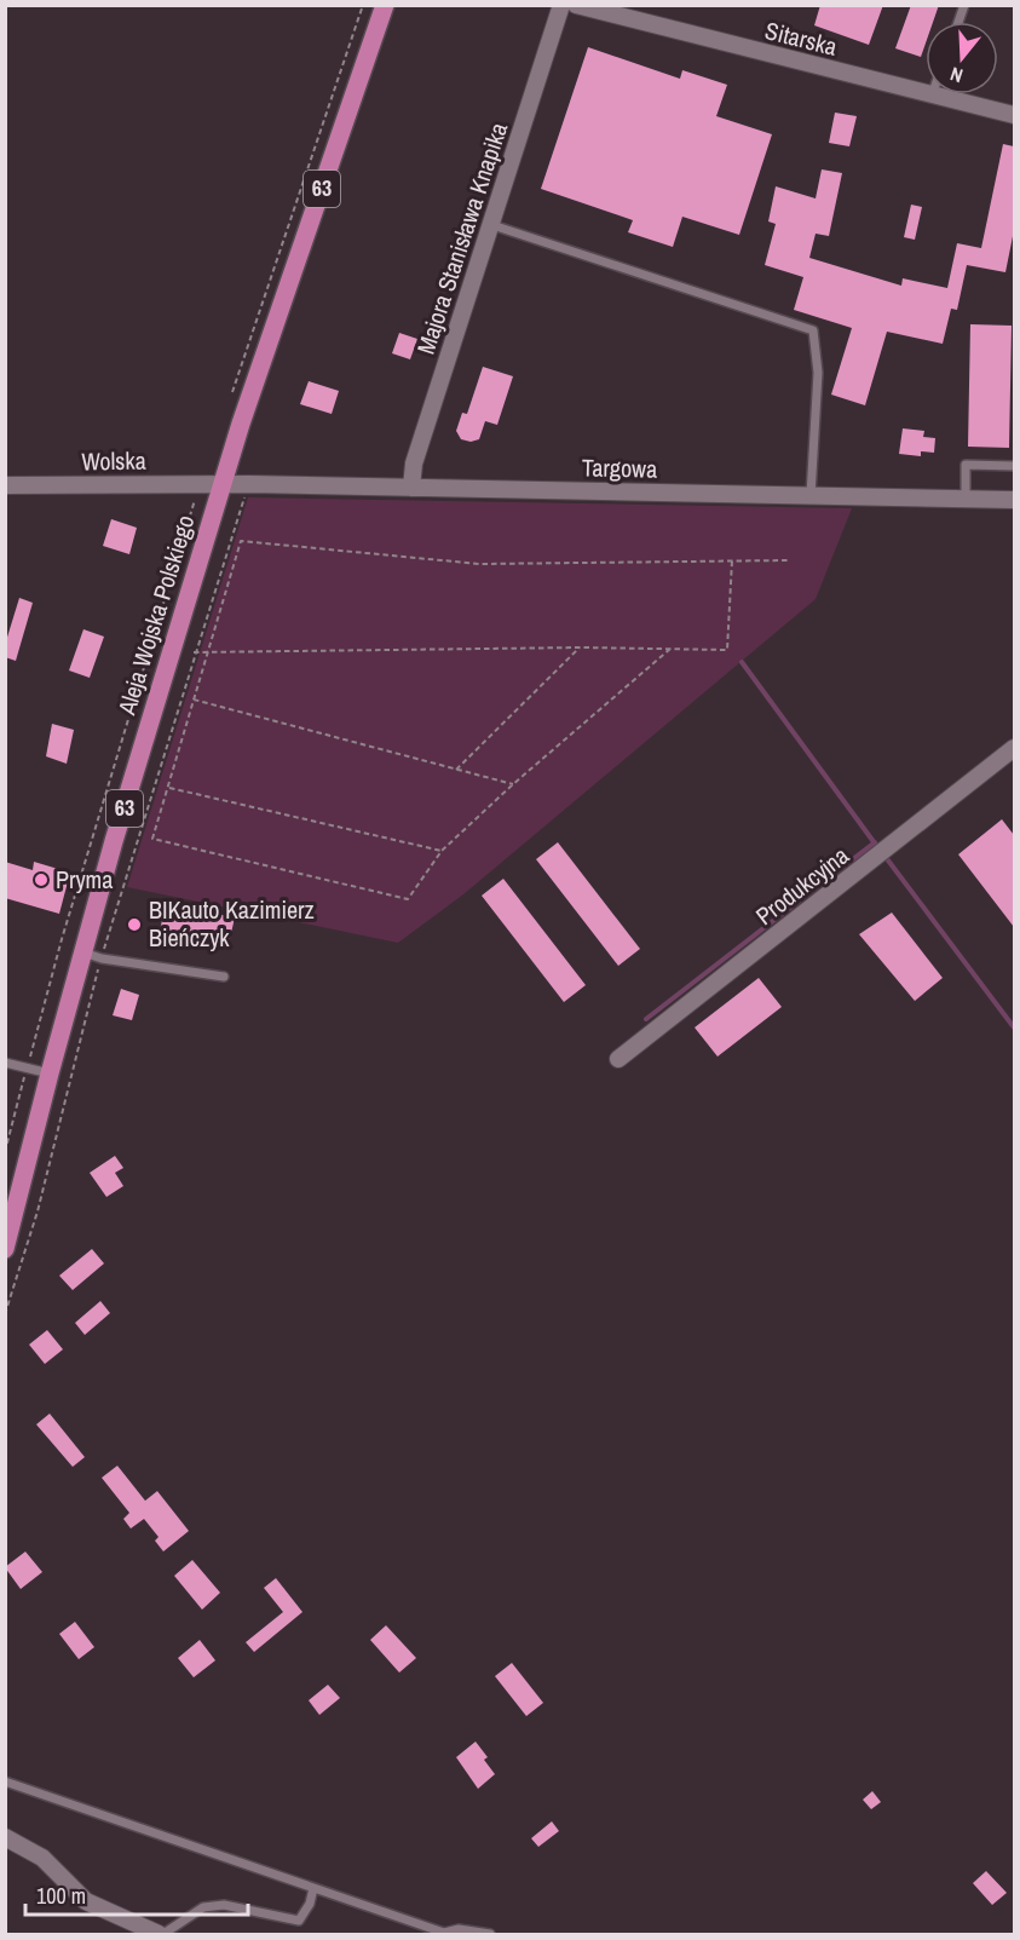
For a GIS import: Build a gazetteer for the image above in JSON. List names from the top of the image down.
{
  "streets": {
    "main road": ["63", "Aleja Wojska Polskiego"],
    "street": [
      "Sitarska",
      "Majora Stanisława Knapika",
      "Wolska",
      "Targowa",
      "Produkcyjna"
    ]
  },
  "crossings": [
    ["Majora Stanisława Knapika", "Targowa"],
    ["Wolska", "Targowa"],
    ["Wolska", "Aleja Wojska Polskiego"],
    ["Targowa", "Aleja Wojska Polskiego"]
  ],
  "places": ["Pryma", "BIKauto Kazimierz Bieńczyk"],
  "scale_bar": "100 m",
  "north": "bottom"
}
